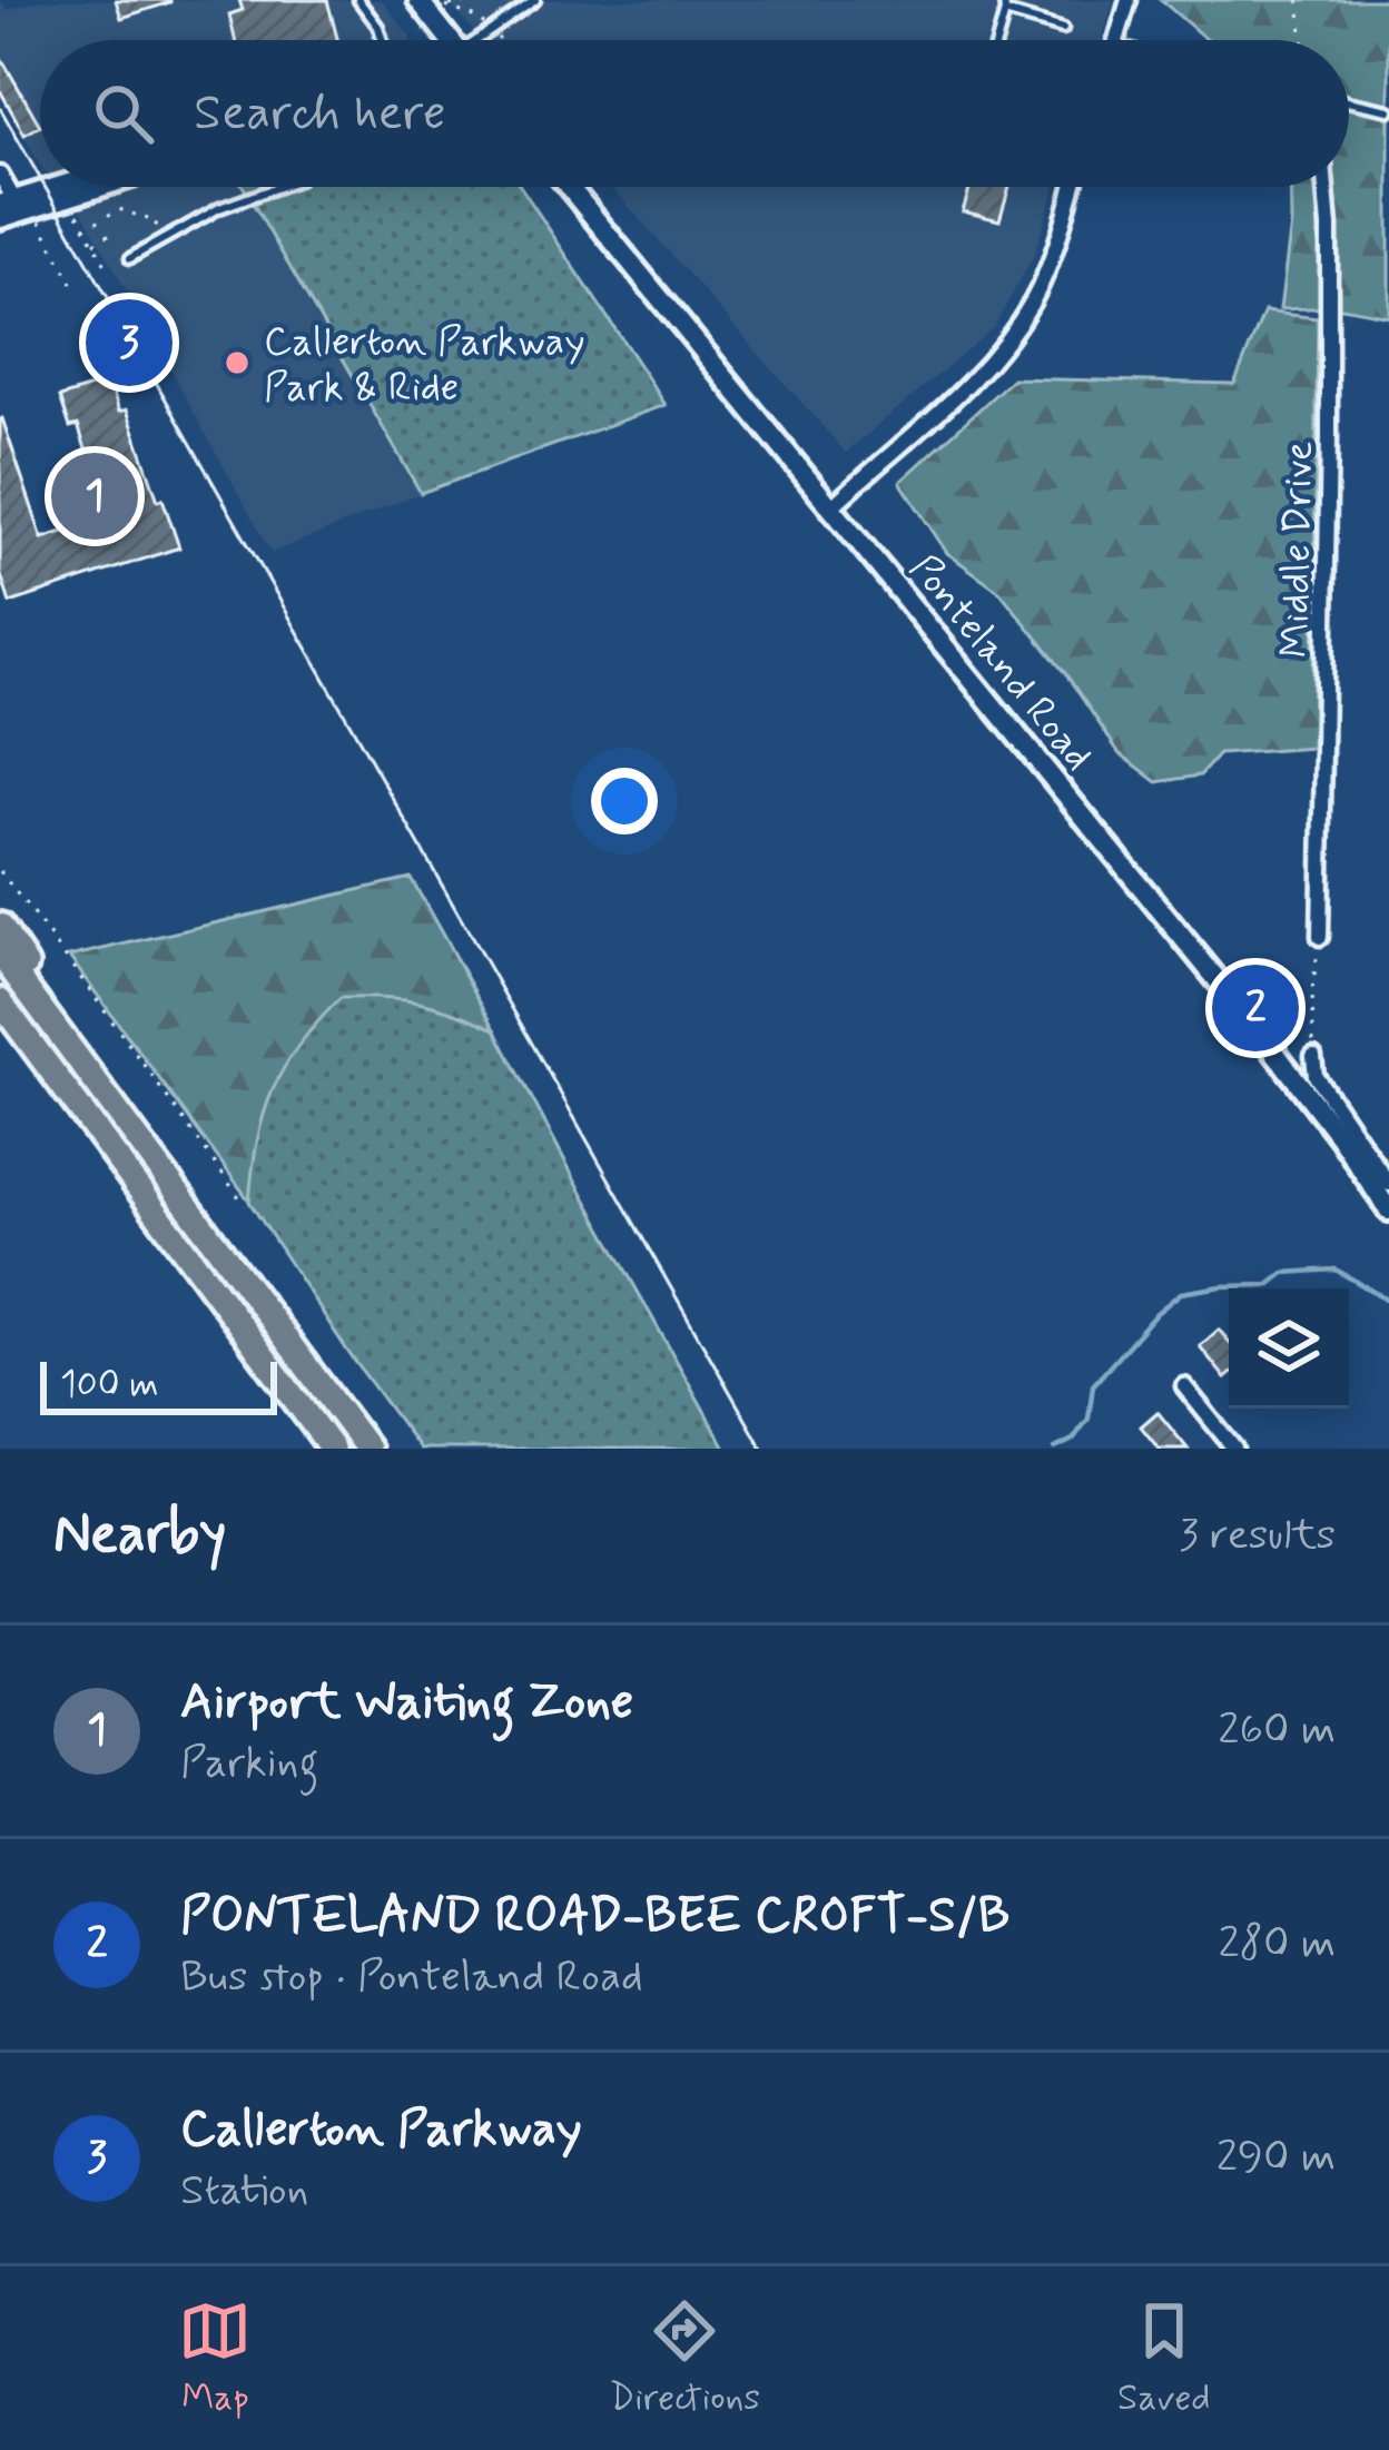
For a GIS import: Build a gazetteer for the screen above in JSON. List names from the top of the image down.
{
  "streets": {
    "main road": ["Ponteland Road"],
    "street": ["Middle Drive"]
  },
  "places": ["Callerton Parkway Park & Ride"],
  "scale_bar": "100 m",
  "page": {
    "search": "Search here",
    "pins": ["3", "1", "2"],
    "scale": "100 m",
    "heading": ["Nearby", "3 results"],
    "list": [
      {
        "mark": "1",
        "name": "Airport Waiting Zone",
        "note": "Parking",
        "value": "260 m"
      },
      {
        "mark": "2",
        "name": "PONTELAND ROAD-BEE CROFT-S/B",
        "note": "Bus stop · Ponteland Road",
        "value": "280 m"
      },
      {
        "mark": "3",
        "name": "Callerton Parkway",
        "note": "Station",
        "value": "290 m"
      }
    ],
    "nav": ["Map", "Directions", "Saved"]
  }
}
